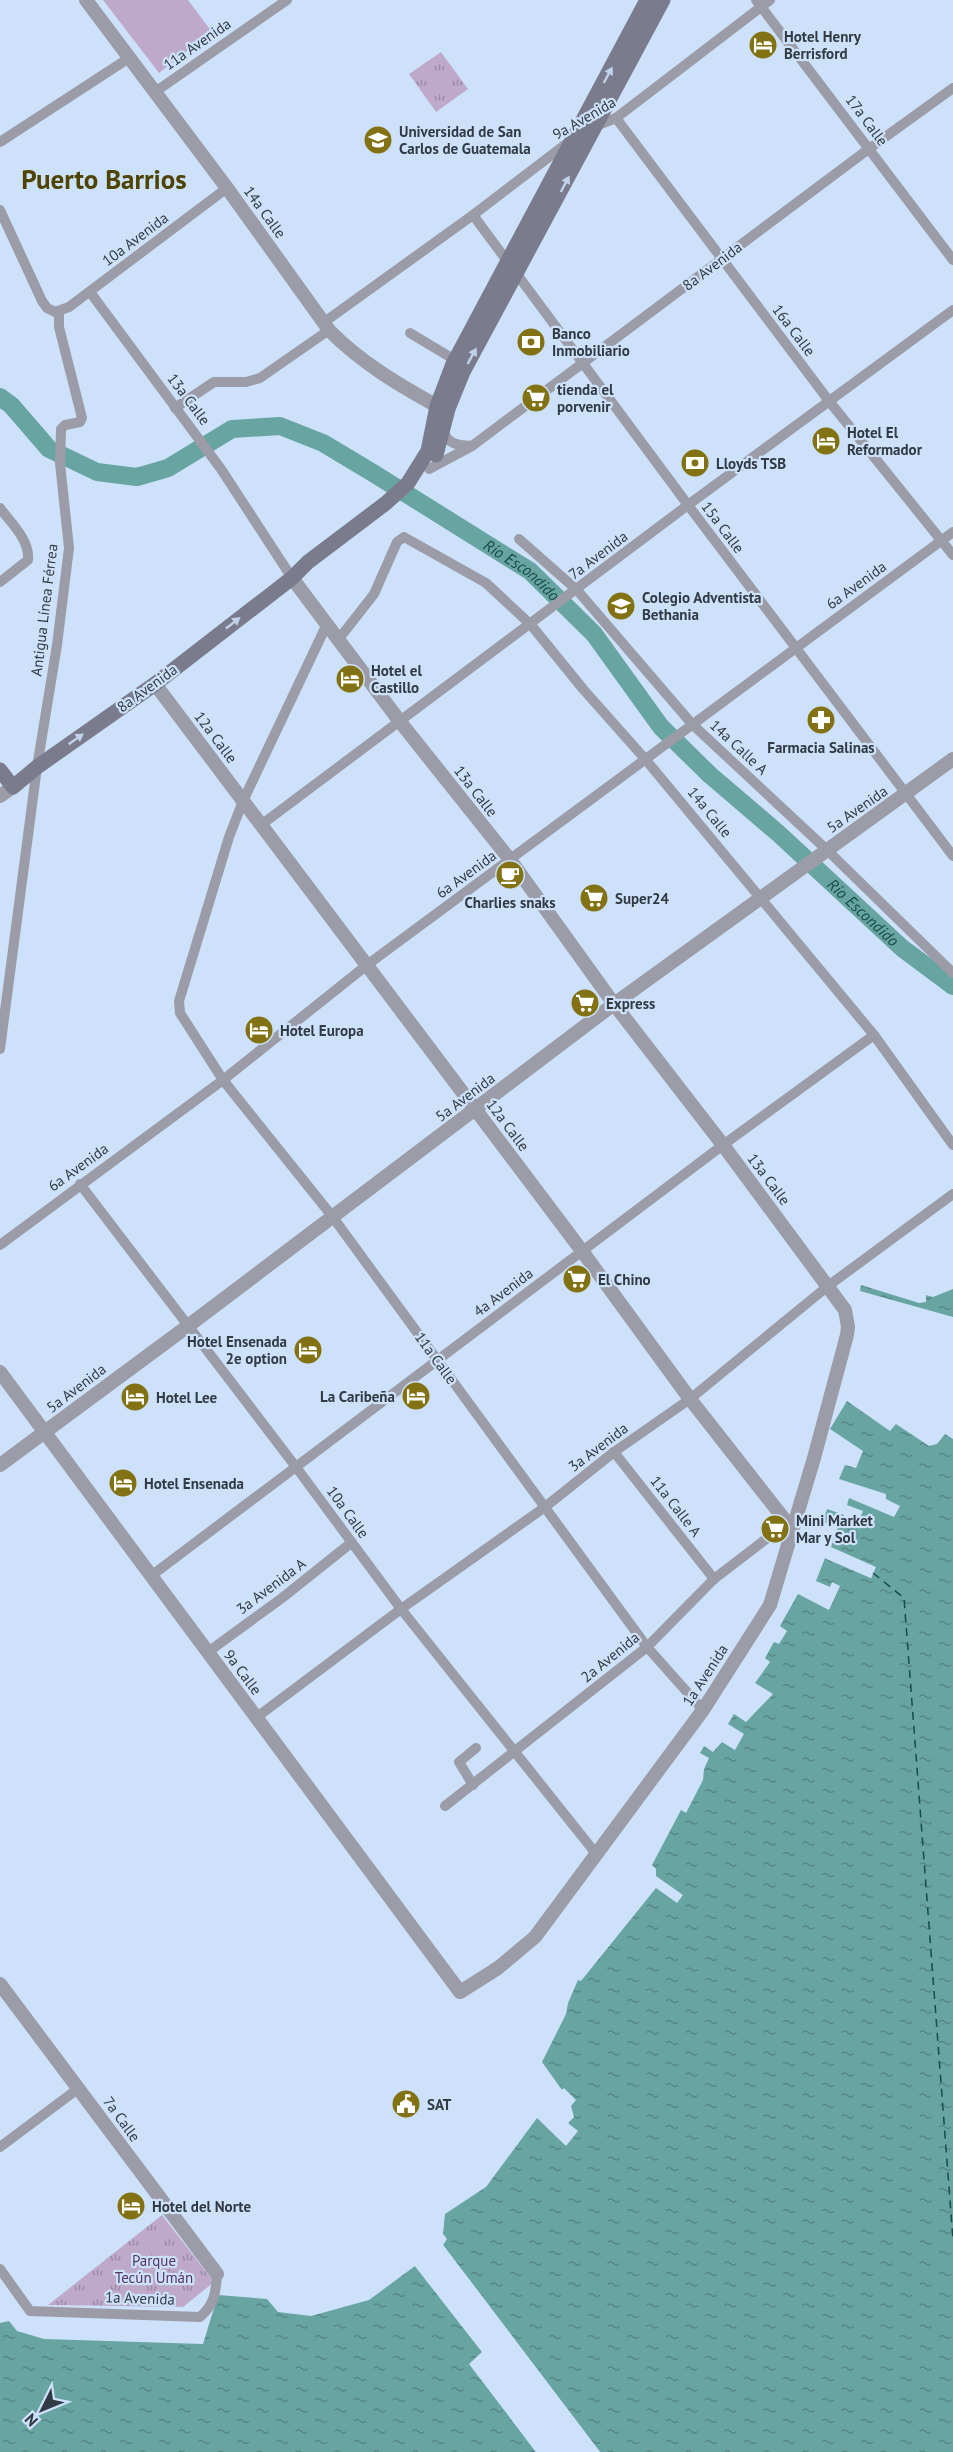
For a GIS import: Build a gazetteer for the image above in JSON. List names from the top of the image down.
{
  "streets": {
    "main road": ["8a Avenida"],
    "street": [
      "11a Avenida",
      "9a Avenida",
      "17a Calle",
      "14a Calle",
      "10a Avenida",
      "16a Calle",
      "13a Calle",
      "15a Calle",
      "7a Avenida",
      "6a Avenida",
      "Antigua Línea Férrea",
      "12a Calle",
      "14a Calle A",
      "5a Avenida",
      "4a Avenida",
      "11a Calle",
      "3a Avenida",
      "11a Calle A",
      "10a Calle",
      "3a Avenida A",
      "2a Avenida",
      "9a Calle",
      "1a Avenida",
      "7a Calle"
    ]
  },
  "crossings": [
    ["11a Avenida", "14a Calle"],
    ["9a Avenida", "17a Calle"],
    ["9a Avenida", "14a Calle"],
    ["9a Avenida", "16a Calle"],
    ["9a Avenida", "13a Calle"],
    ["9a Avenida", "15a Calle"],
    ["17a Calle", "8a Avenida"],
    ["14a Calle", "10a Avenida"],
    ["14a Calle", "8a Avenida"],
    ["14a Calle", "13a Calle"],
    ["14a Calle", "7a Avenida"],
    ["14a Calle", "6a Avenida"],
    ["14a Calle", "5a Avenida"],
    ["14a Calle", "4a Avenida"],
    ["10a Avenida", "13a Calle"],
    ["10a Avenida", "Antigua Línea Férrea"],
    ["8a Avenida", "16a Calle"],
    ["8a Avenida", "13a Calle"],
    ["8a Avenida", "15a Calle"],
    ["8a Avenida", "Antigua Línea Férrea"],
    ["8a Avenida", "12a Calle"],
    ["16a Calle", "7a Avenida"],
    ["16a Calle", "6a Avenida"],
    ["13a Calle", "7a Avenida"],
    ["13a Calle", "6a Avenida"],
    ["13a Calle", "5a Avenida"],
    ["13a Calle", "4a Avenida"],
    ["13a Calle", "3a Avenida"],
    ["13a Calle", "1a Avenida"],
    ["15a Calle", "7a Avenida"],
    ["15a Calle", "6a Avenida"],
    ["15a Calle", "5a Avenida"],
    ["7a Avenida", "12a Calle"],
    ["7a Avenida", "14a Calle A"],
    ["6a Avenida", "12a Calle"],
    ["6a Avenida", "14a Calle A"],
    ["6a Avenida", "11a Calle"],
    ["6a Avenida", "10a Calle"],
    ["12a Calle", "5a Avenida"],
    ["12a Calle", "4a Avenida"],
    ["12a Calle", "11a Calle"],
    ["12a Calle", "3a Avenida"],
    ["12a Calle", "2a Avenida"],
    ["12a Calle", "1a Avenida"],
    ["14a Calle A", "5a Avenida"],
    ["5a Avenida", "11a Calle"],
    ["5a Avenida", "10a Calle"],
    ["5a Avenida", "9a Calle"],
    ["4a Avenida", "11a Calle"],
    ["4a Avenida", "10a Calle"],
    ["4a Avenida", "9a Calle"],
    ["11a Calle", "3a Avenida"],
    ["11a Calle", "2a Avenida"],
    ["11a Calle", "1a Avenida"],
    ["3a Avenida", "11a Calle A"],
    ["3a Avenida", "10a Calle"],
    ["3a Avenida", "9a Calle"],
    ["11a Calle A", "2a Avenida"],
    ["10a Calle", "3a Avenida A"],
    ["10a Calle", "2a Avenida"],
    ["10a Calle", "1a Avenida"],
    ["3a Avenida A", "9a Calle"],
    ["2a Avenida", "1a Avenida"],
    ["9a Calle", "1a Avenida"],
    ["1a Avenida", "7a Calle"]
  ],
  "districts": ["Puerto Barrios"],
  "water": ["Río Escondido"],
  "parks": ["Parque Tecún Umán"],
  "places": {
    "hotel": [
      "Hotel Henry Berrisford",
      "Hotel El Reformador",
      "Hotel el Castillo",
      "Hotel Europa",
      "Hotel Ensenada 2e option",
      "La Caribeña",
      "Hotel Lee",
      "Hotel Ensenada",
      "Hotel del Norte"
    ],
    "school or university": ["Universidad de San Carlos de Guatemala", "Colegio Adventista Bethania"],
    "bank": ["Banco Inmobiliario", "Lloyds TSB"],
    "supermarket": [
      "tienda el porvenir",
      "Super24",
      "Express",
      "El Chino",
      "Mini Market Mar y Sol"
    ],
    "pharmacy": ["Farmacia Salinas"],
    "cafe": ["Charlies snaks"],
    "public building": ["SAT"]
  },
  "north": "bottom left"
}
